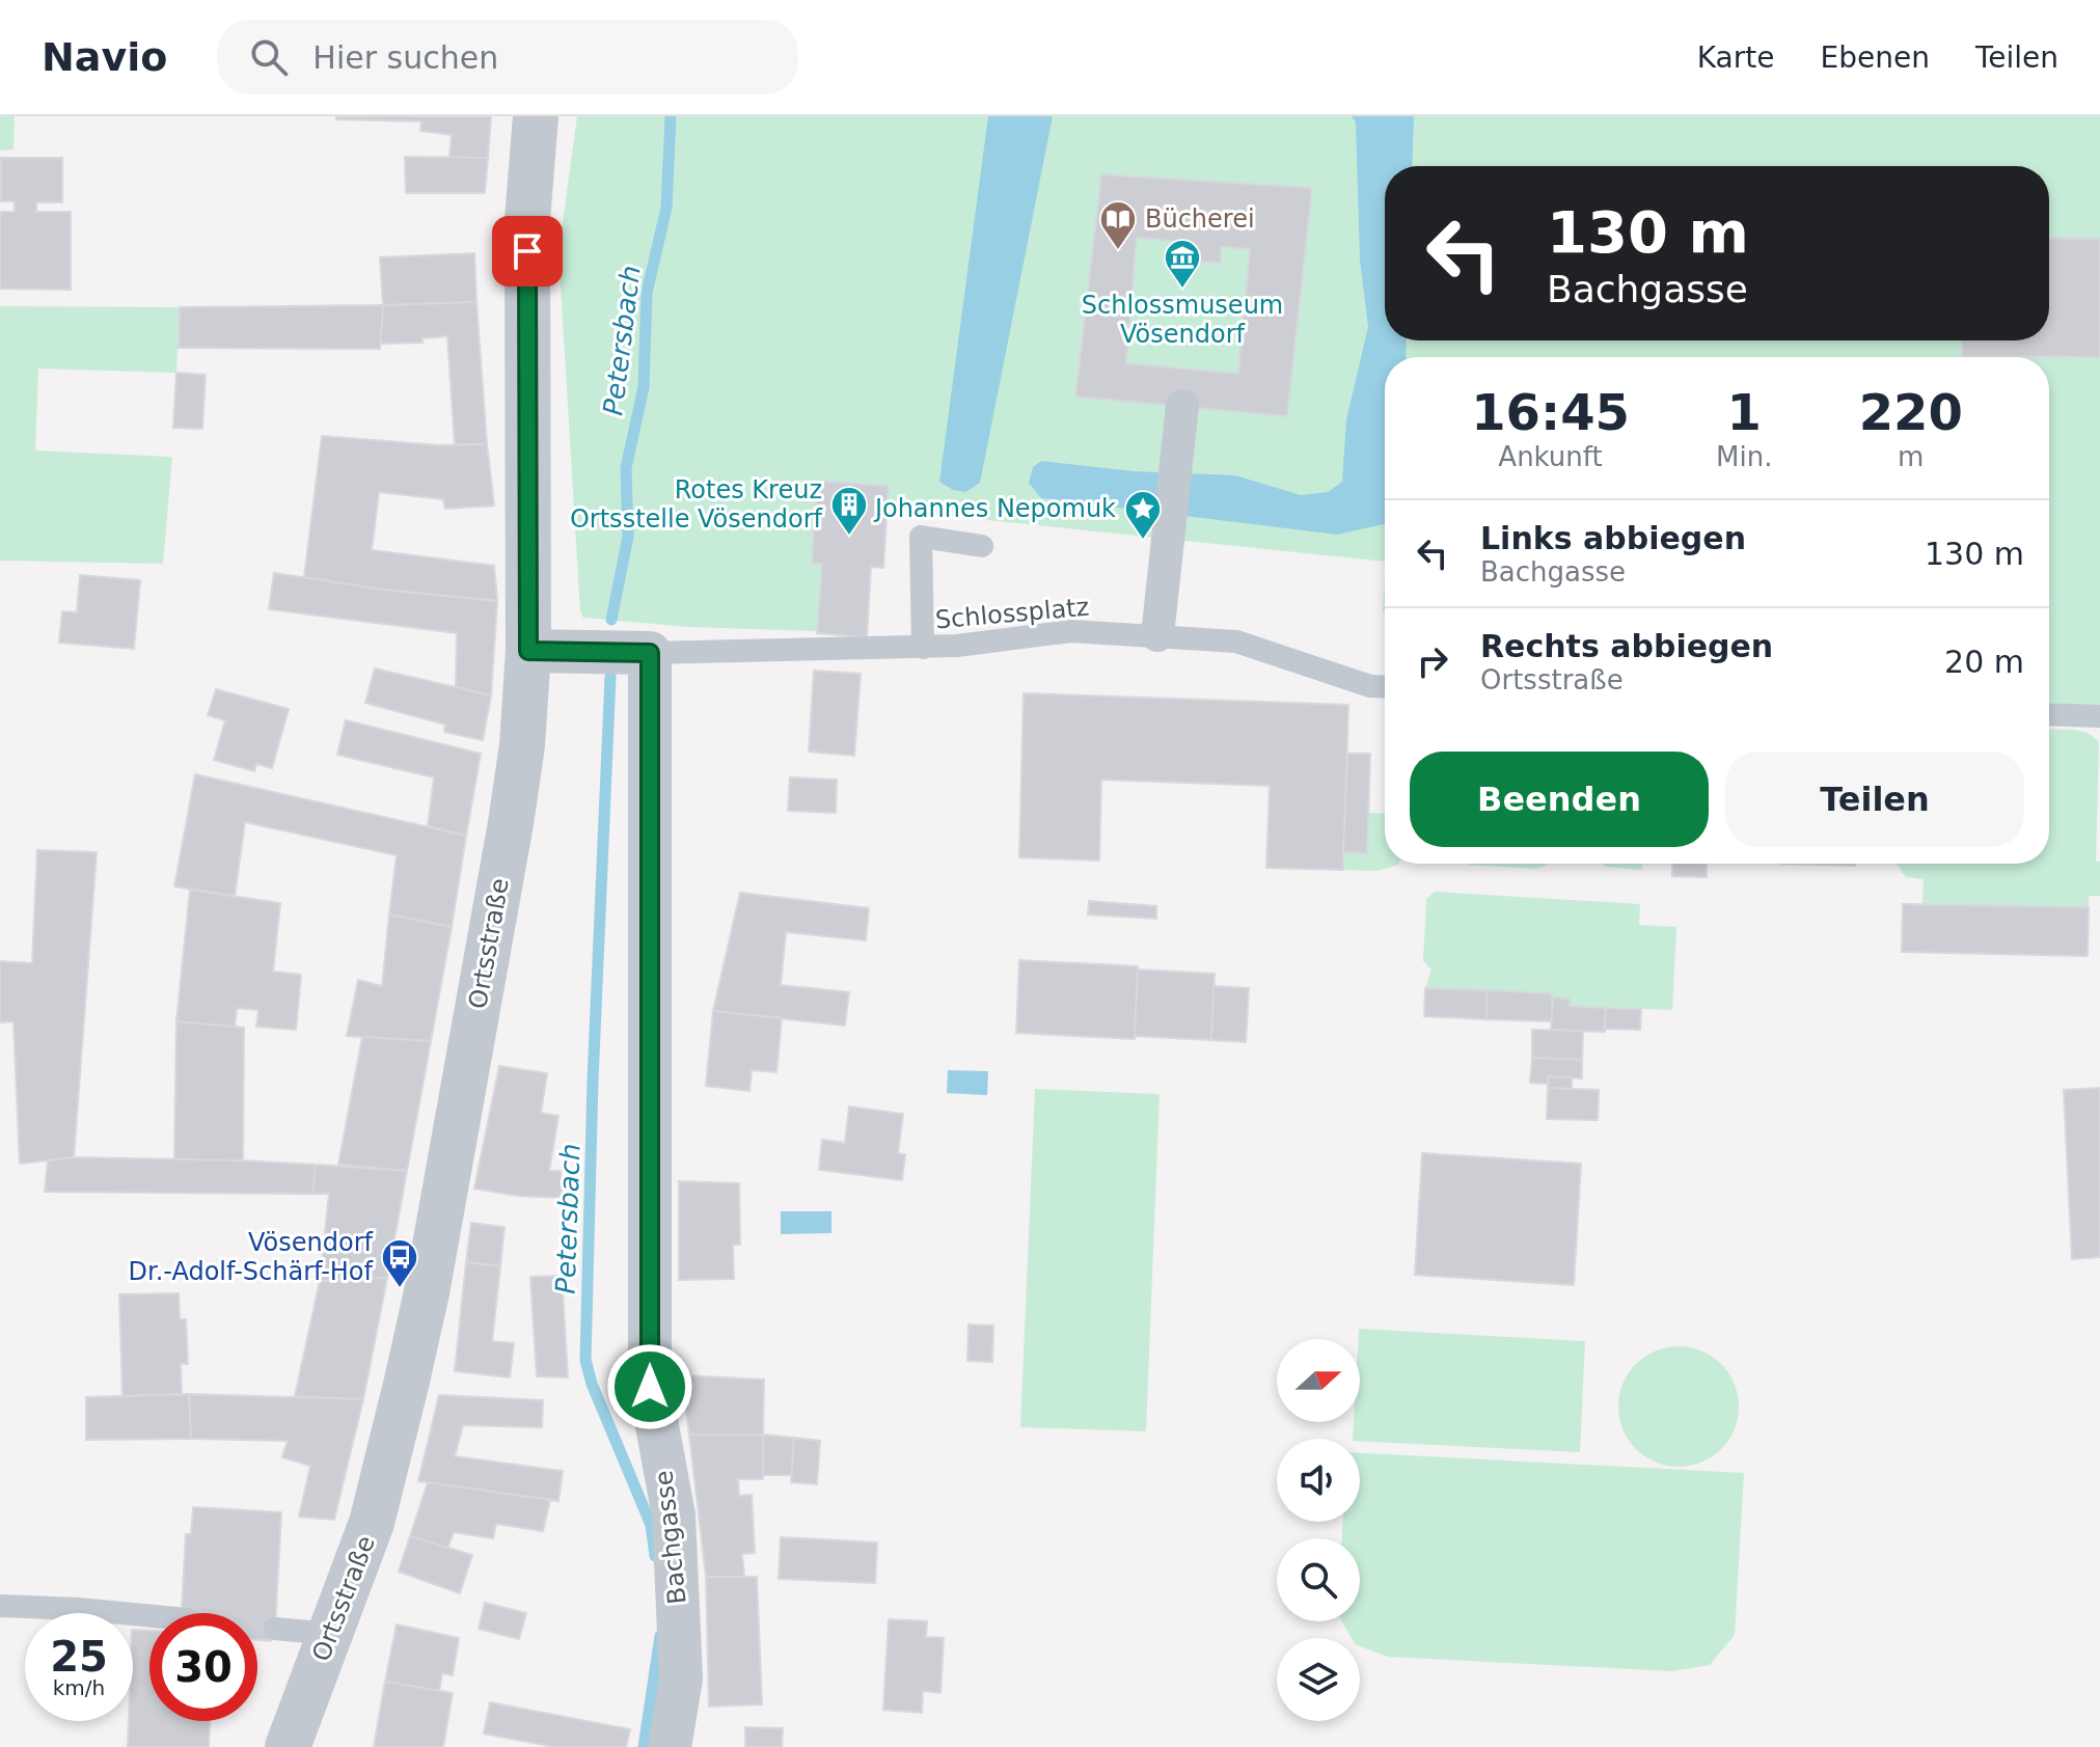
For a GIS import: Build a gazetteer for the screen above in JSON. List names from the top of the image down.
{
  "streets": {
    "street": ["Ortsstraße", "Bachgasse"],
    "lane": ["Schlossplatz"]
  },
  "crossings": [
    ["Schlossplatz", "Bachgasse"]
  ],
  "water": ["Petersbach"],
  "places": {
    "library": ["Bücherei"],
    "museum": ["Schlossmuseum Vösendorf"],
    "building": ["Rotes Kreuz Ortsstelle Vösendorf"],
    "place": ["Johannes Nepomuk"],
    "bus stop": ["Vösendorf Dr.-Adolf-Schärf-Hof"]
  },
  "north": "right",
  "page": {
    "header": "Navio",
    "search": "Hier suchen",
    "nav": ["Karte", "Ebenen", "Teilen"],
    "turn": ["130 m", "Bachgasse"],
    "eta": [
      "16:45",
      "Ankunft",
      "1",
      "Min.",
      "220",
      "m"
    ],
    "list": [
      {
        "name": "Links abbiegen",
        "note": "Bachgasse",
        "value": "130 m"
      },
      {
        "name": "Rechts abbiegen",
        "note": "Ortsstraße",
        "value": "20 m"
      }
    ],
    "buttons": ["Beenden", "Teilen"],
    "speed": "25 km/h",
    "limit": "30"
  }
}
